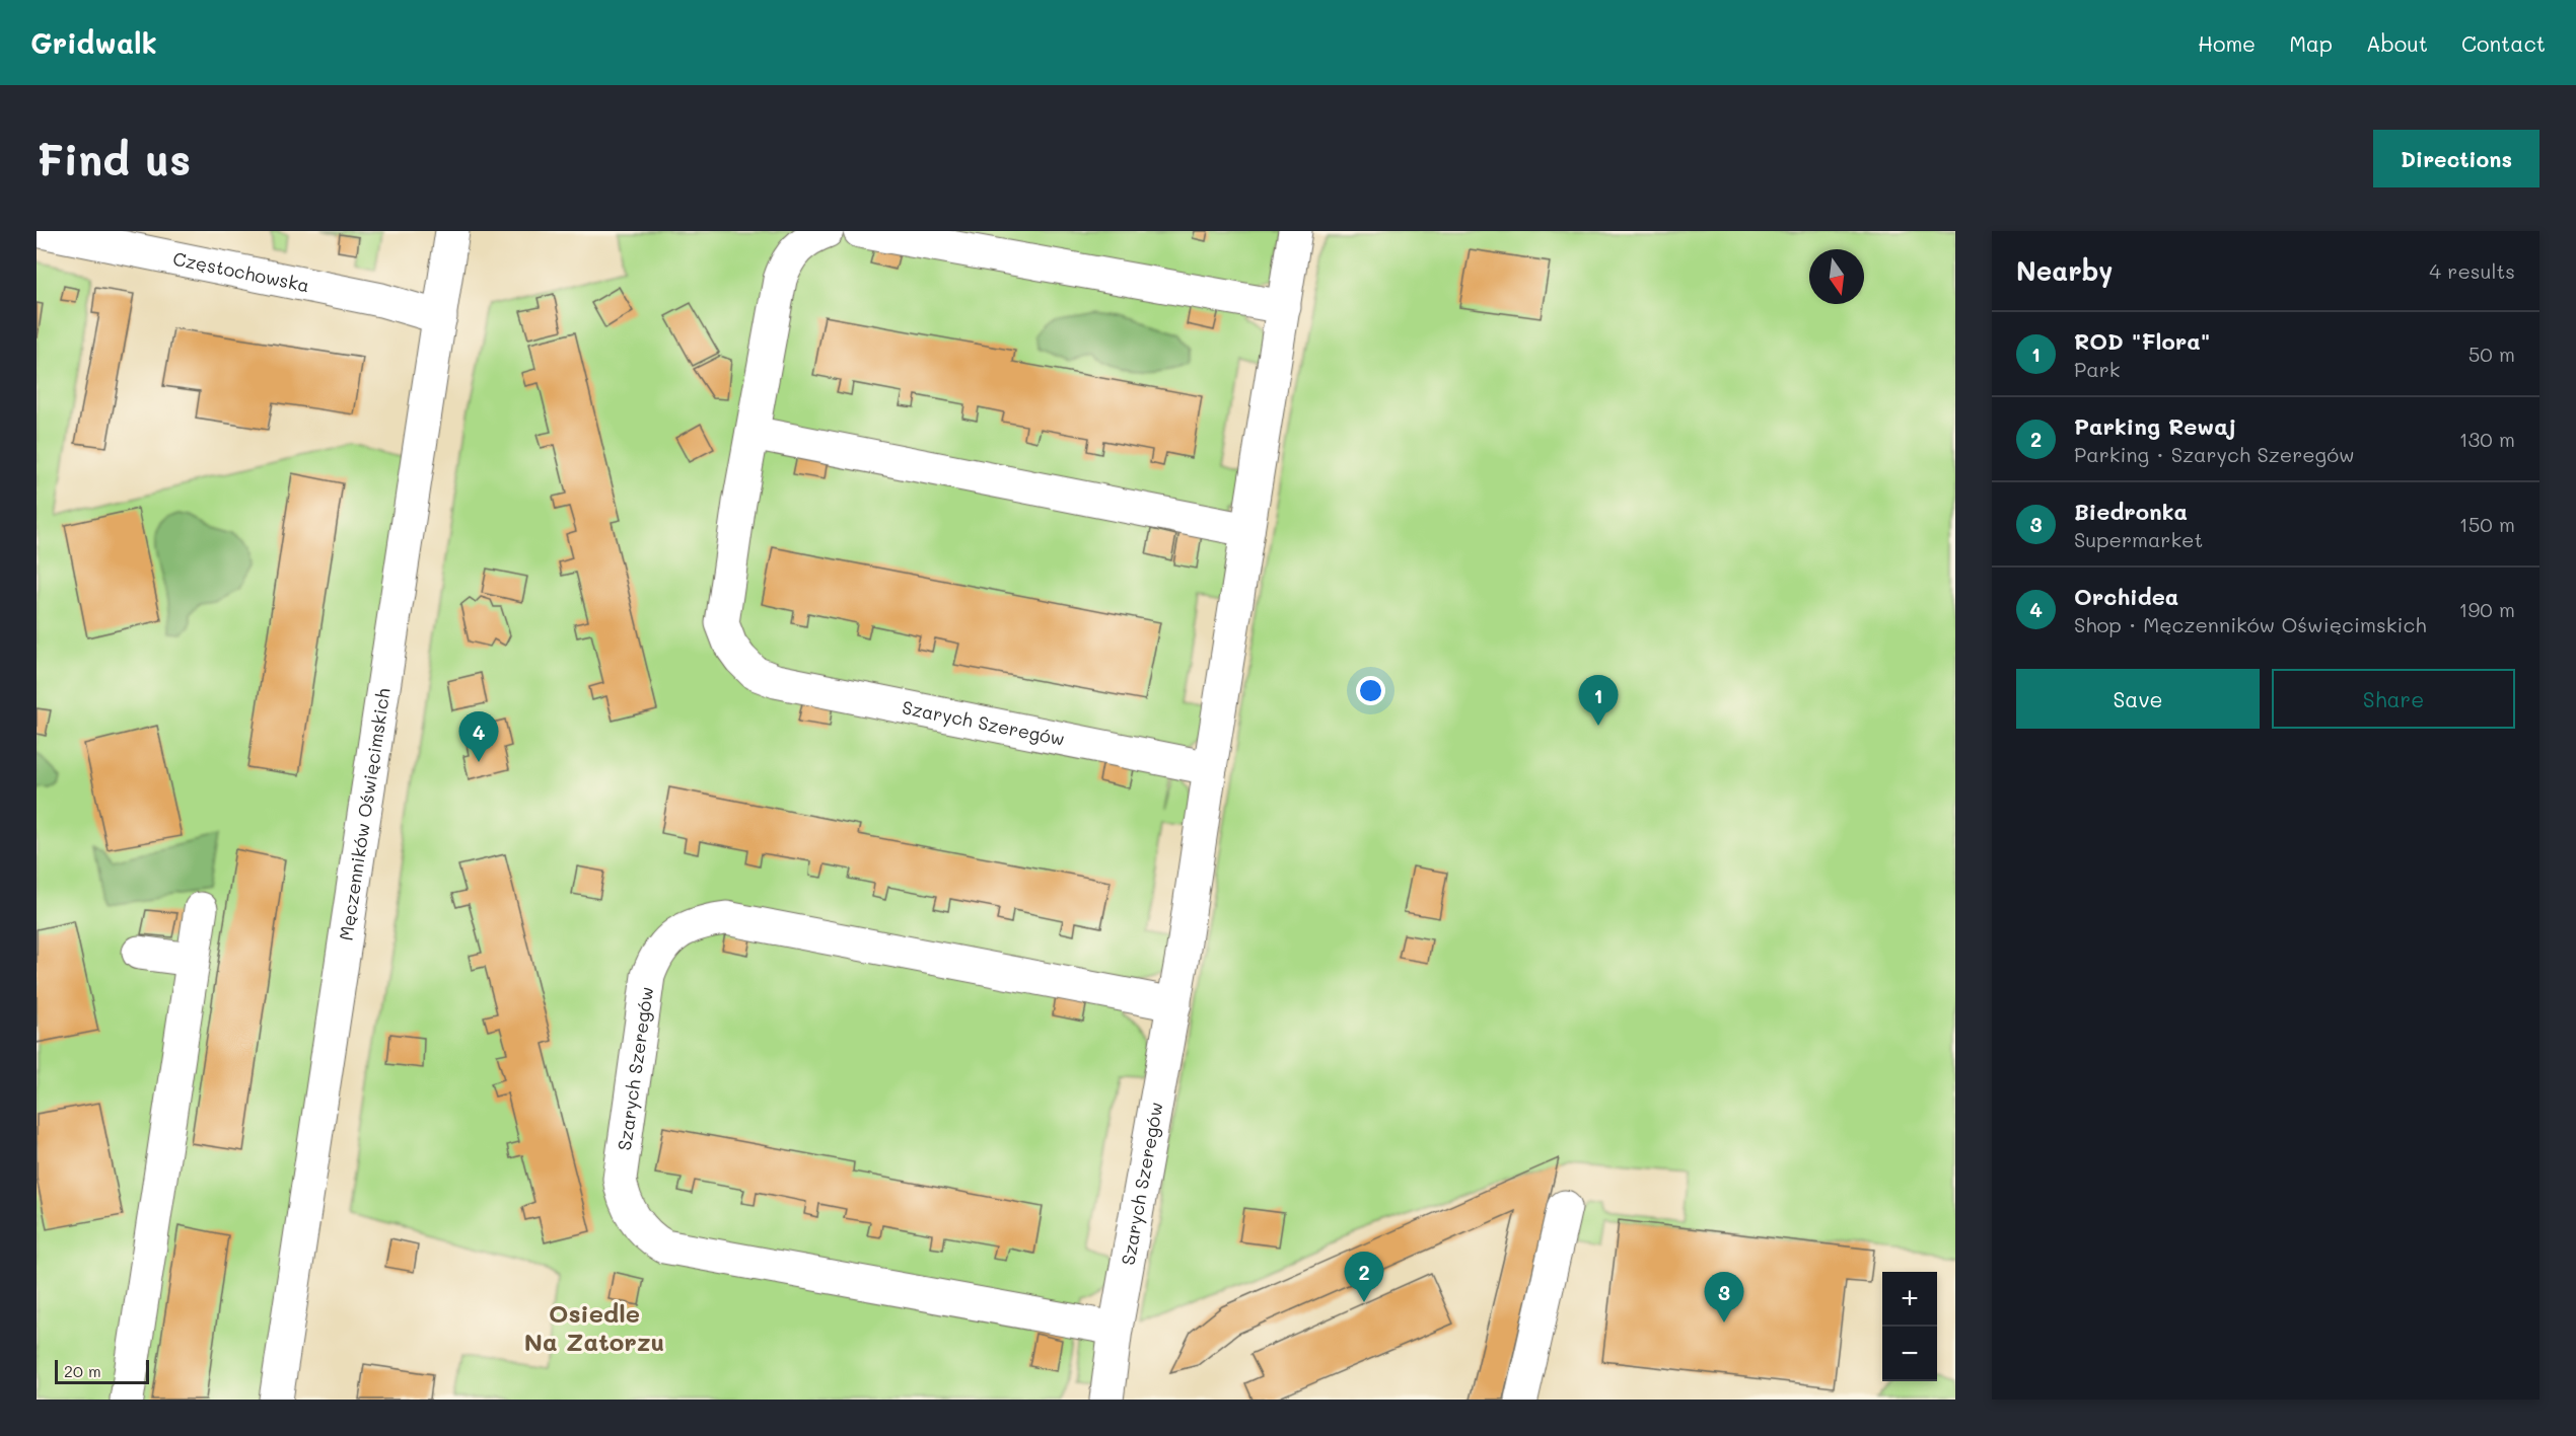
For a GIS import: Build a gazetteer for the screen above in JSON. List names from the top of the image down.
{
  "streets": {
    "street": ["Częstochowska", "Szarych Szeregów", "Męczenników Oświęcimskich"]
  },
  "crossings": [
    ["Częstochowska", "Męczenników Oświęcimskich"]
  ],
  "districts": ["Osiedle Na Zatorzu"],
  "scale_bar": "20 m",
  "north": "bottom",
  "page": {
    "header": "Gridwalk",
    "nav": [
      "Home",
      "Map",
      "About",
      "Contact"
    ],
    "buttons": [
      "Directions",
      ["Save", "Share"]
    ],
    "title": "Find us",
    "heading": ["Nearby", "4 results"],
    "list": [
      {
        "mark": "1",
        "name": "ROD \"Flora\"",
        "note": "Park",
        "value": "50 m"
      },
      {
        "mark": "2",
        "name": "Parking Rewaj",
        "note": "Parking · Szarych Szeregów",
        "value": "130 m"
      },
      {
        "mark": "3",
        "name": "Biedronka",
        "note": "Supermarket",
        "value": "150 m"
      },
      {
        "mark": "4",
        "name": "Orchidea",
        "note": "Shop · Męczenników Oświęcimskich",
        "value": "190 m"
      }
    ],
    "pins": [
      "1",
      "4",
      "2",
      "3"
    ],
    "map_buttons": ["+", "−"],
    "scale": "20 m"
  }
}
